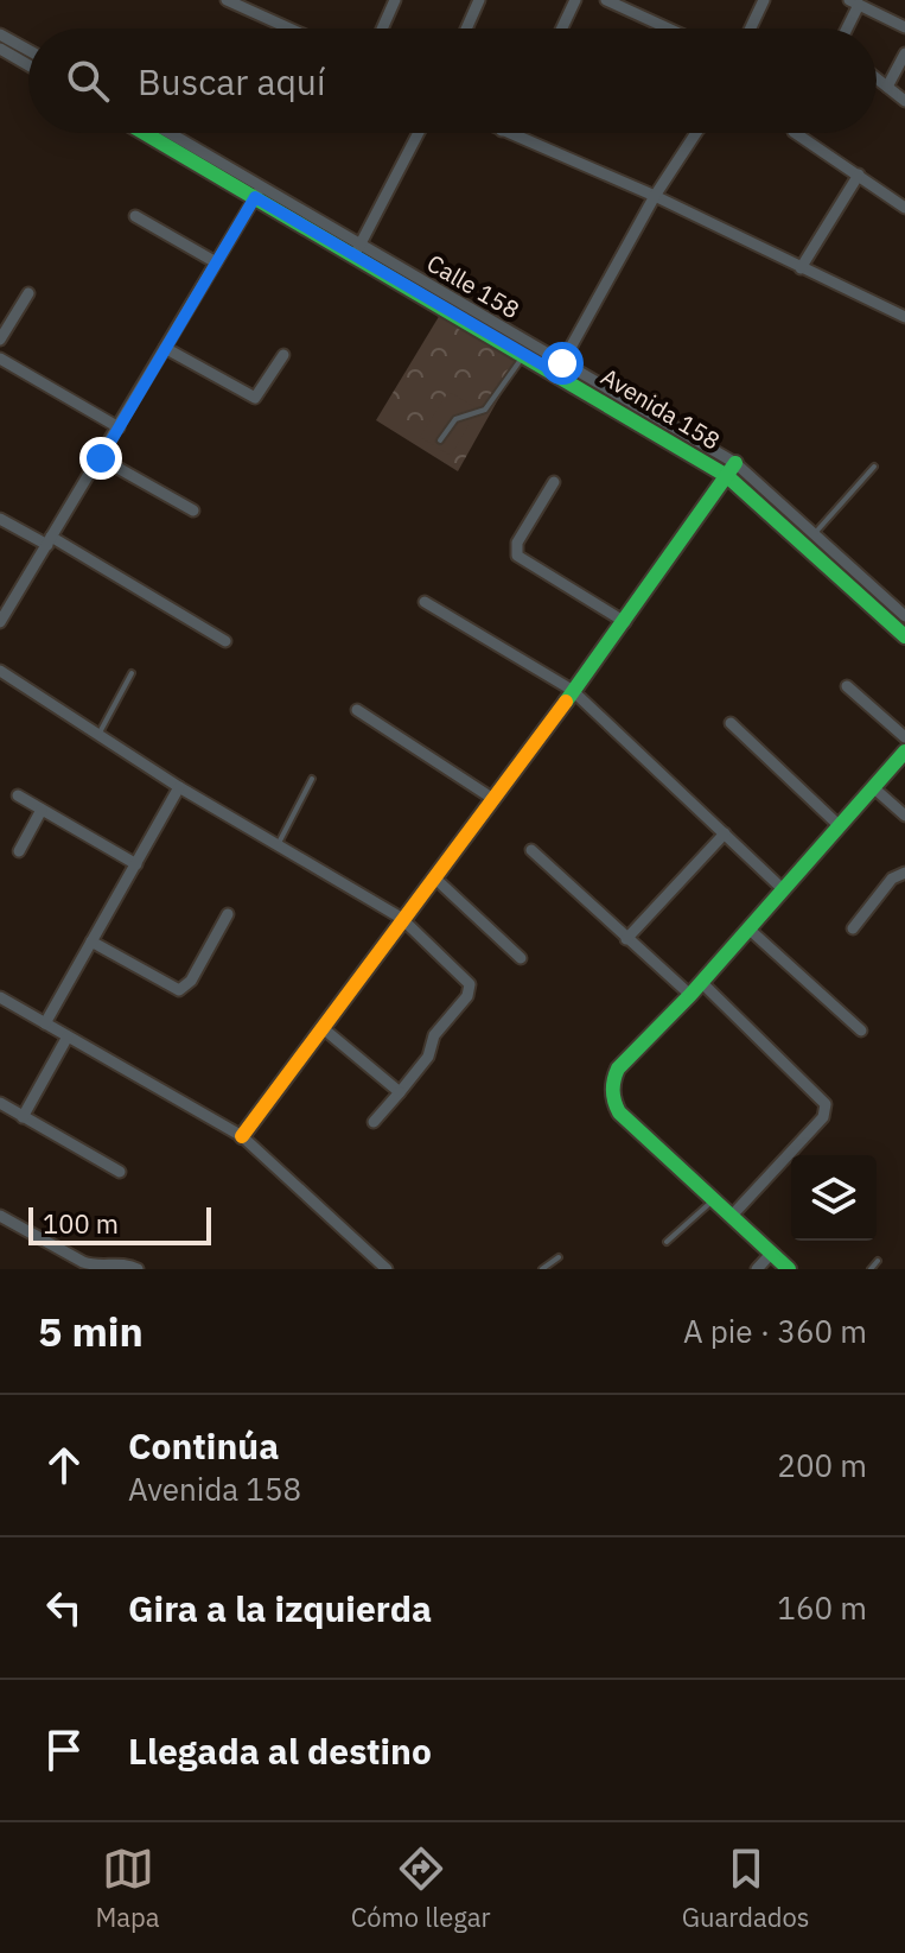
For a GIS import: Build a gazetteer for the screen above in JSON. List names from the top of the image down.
{
  "streets": {
    "street": ["Calle 158", "Avenida 158"]
  },
  "crossings": [
    ["Calle 158", "Avenida 158"]
  ],
  "scale_bar": "100 m",
  "page": {
    "search": "Buscar aquí",
    "scale": "100 m",
    "heading": ["5 min", "A pie · 360 m"],
    "list": [
      ["Continúa", "Avenida 158", "200 m"],
      ["Gira a la izquierda", "160 m"],
      "Llegada al destino"
    ],
    "nav": ["Mapa", "Cómo llegar", "Guardados"]
  }
}
